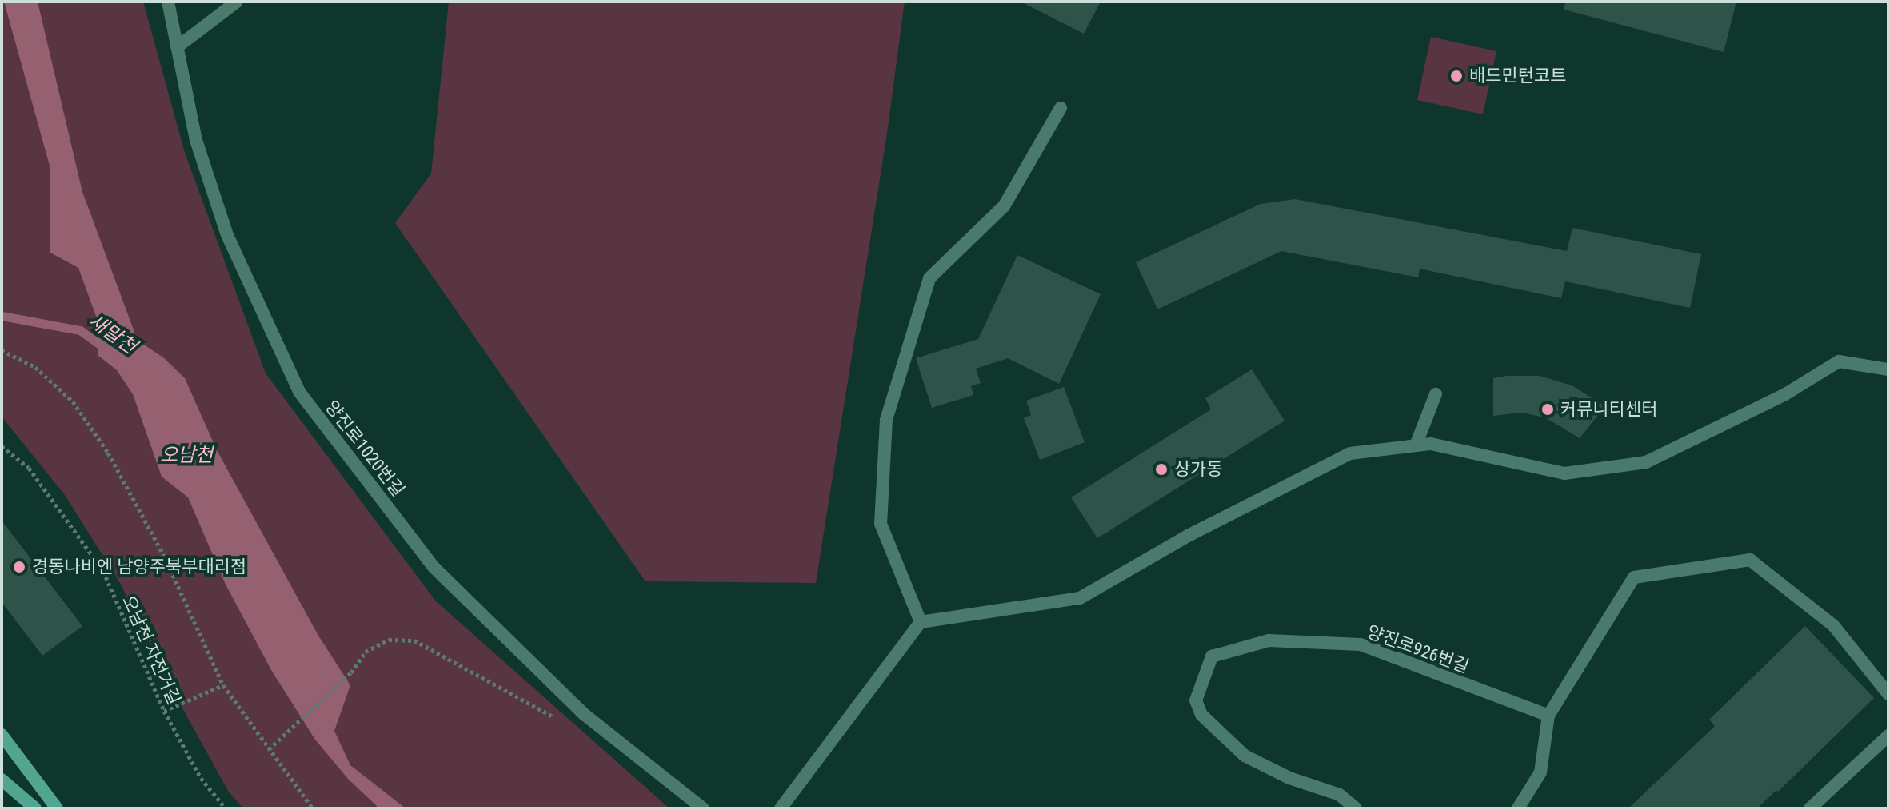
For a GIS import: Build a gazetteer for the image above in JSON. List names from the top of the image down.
{
  "streets": {
    "street": ["양진로1020번길", "양진로926번길"],
    "path": ["오남천 자전거길"]
  },
  "water": ["새말천", "오남천"],
  "places": [
    "배드민턴코트",
    "커뮤니티센터",
    "상가동",
    "경동나비엔 남양주북부대리점"
  ]
}
